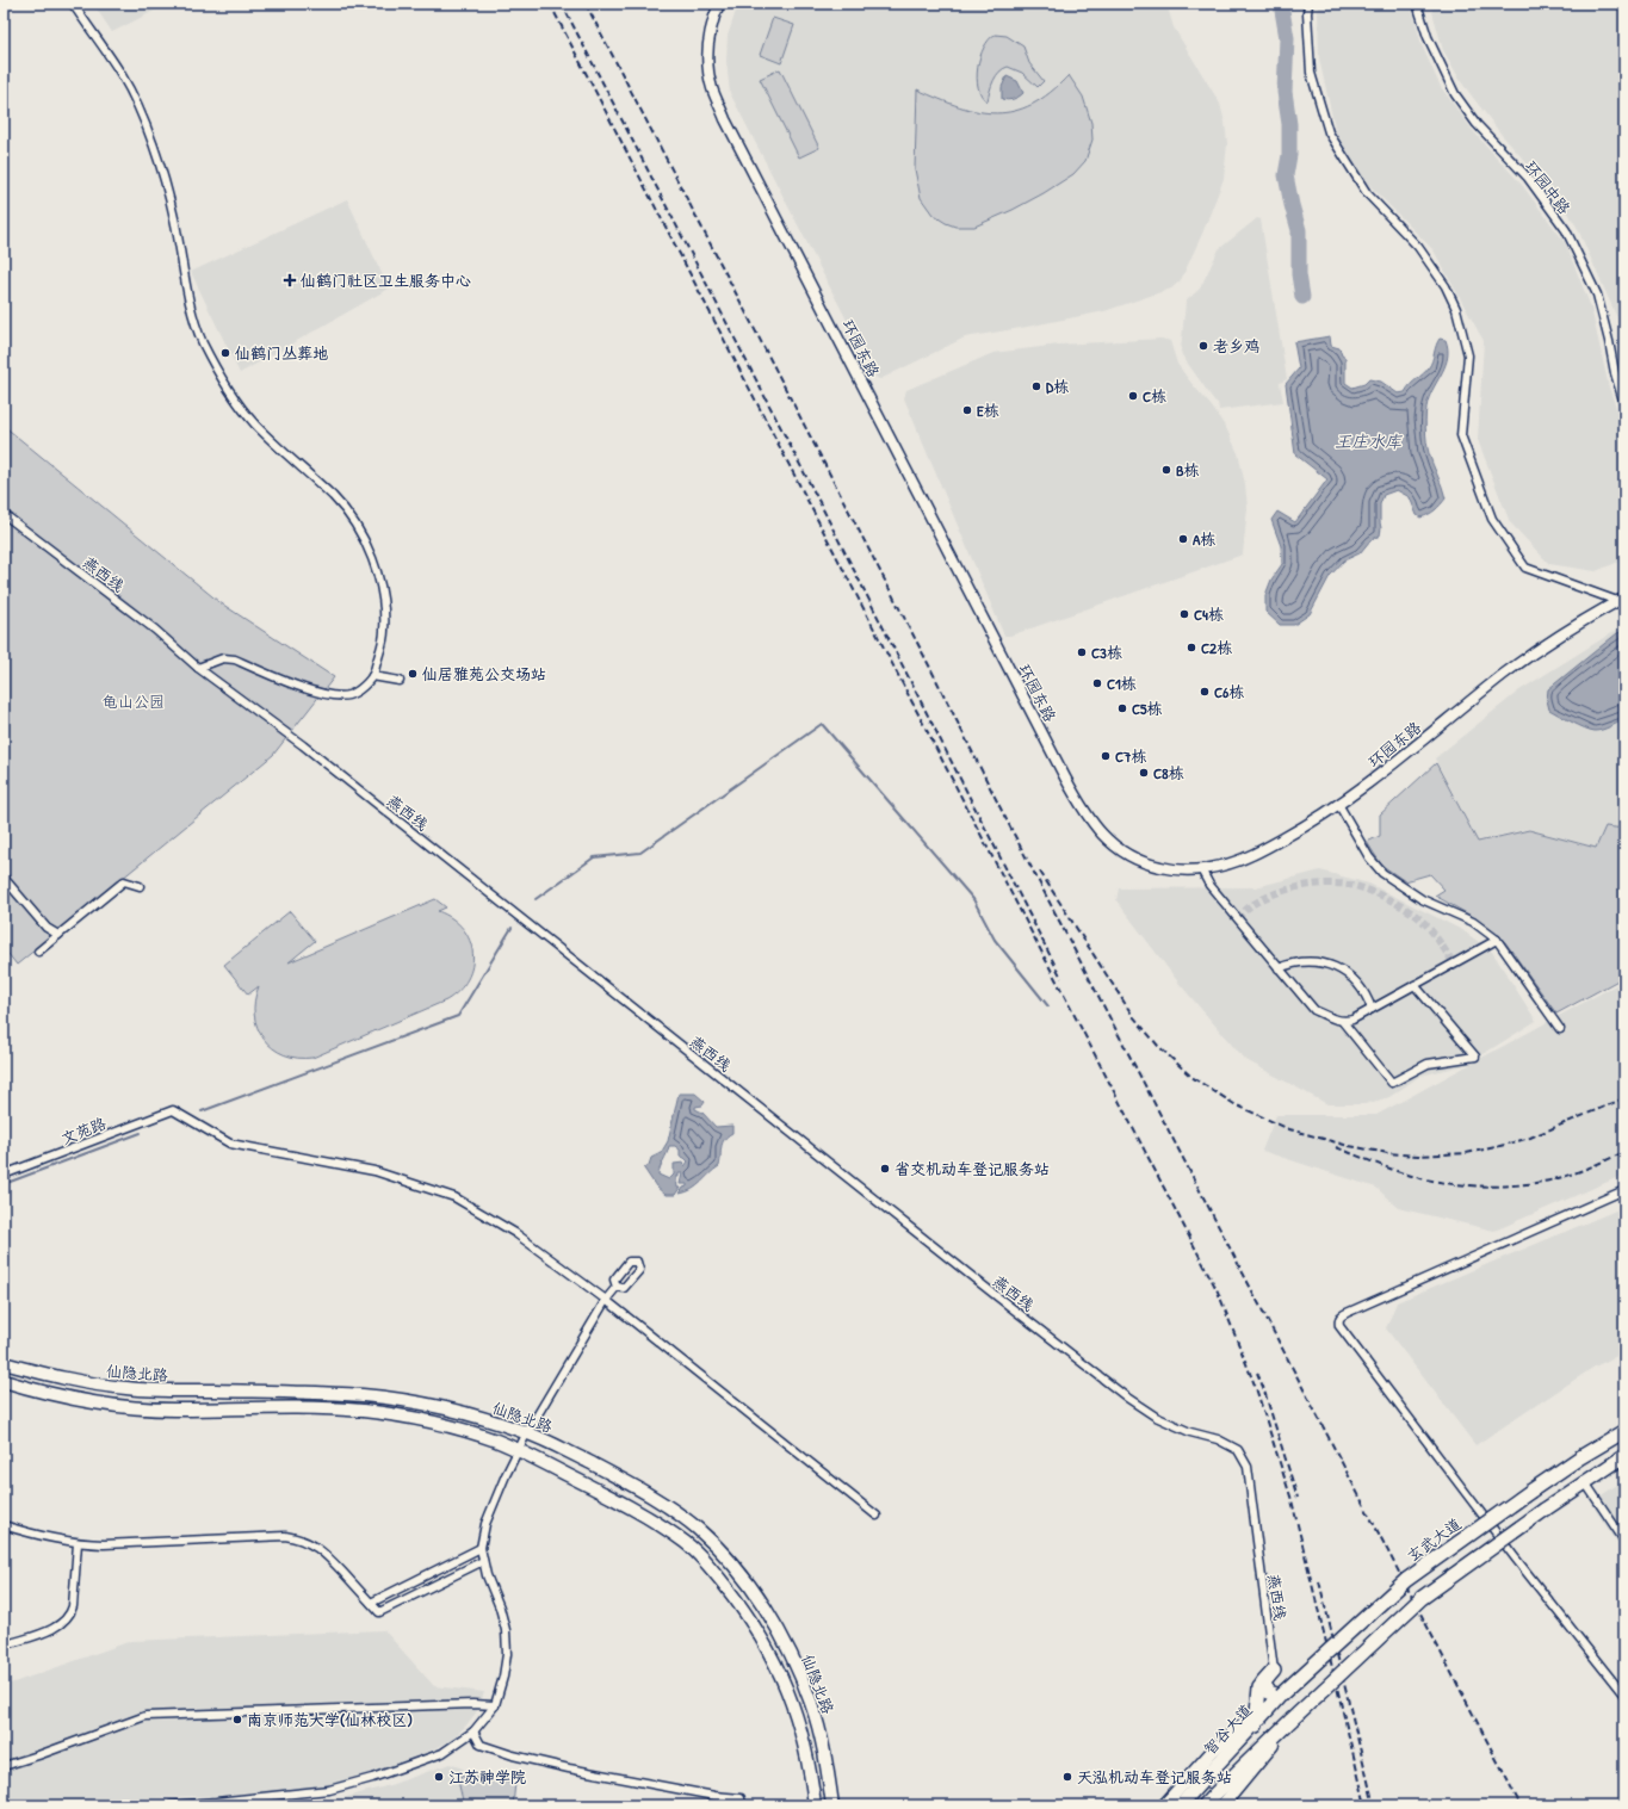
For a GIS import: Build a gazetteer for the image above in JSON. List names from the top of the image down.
{
  "streets": {
    "highway": ["玄武大道", "智谷大道"],
    "main road": ["仙隐北路"],
    "street": [
      "环园中路",
      "环园东路",
      "燕西线",
      "文苑路"
    ]
  },
  "crossings": [
    ["玄武大道", "智谷大道"]
  ],
  "water": ["王庄水库"],
  "parks": ["龟山公园"],
  "places": {
    "health": ["仙鹤门社区卫生服务中心"],
    "other": [
      "老乡鸡",
      "仙鹤门丛葬地",
      "D栋",
      "C栋",
      "E栋",
      "B栋",
      "A栋",
      "C4栋",
      "C2栋",
      "C3栋",
      "仙居雅苑公交场站",
      "C1栋",
      "C6栋",
      "C5栋",
      "C7栋",
      "C8栋",
      "省交机动车登记服务站",
      "南京师范大学(仙林校区)",
      "江苏神学院",
      "天泓机动车登记服务站"
    ]
  }
}
